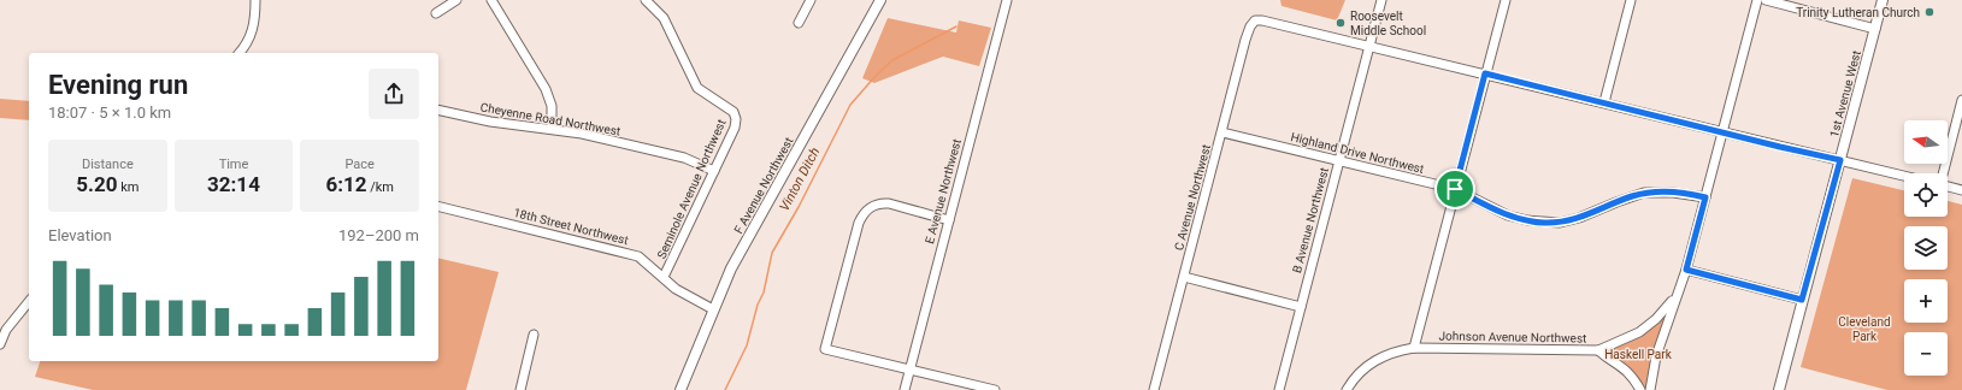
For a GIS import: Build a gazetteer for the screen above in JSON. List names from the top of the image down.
{
  "streets": {
    "main road": ["1st Avenue West", "F Avenue Northwest"],
    "street": [
      "Cheyenne Road Northwest",
      "Highland Drive Northwest",
      "Seminole Avenue Northwest",
      "E Avenue Northwest",
      "C Avenue Northwest",
      "B Avenue Northwest",
      "18th Street Northwest",
      "Johnson Avenue Northwest"
    ]
  },
  "crossings": [
    ["Cheyenne Road Northwest", "Seminole Avenue Northwest"],
    ["Highland Drive Northwest", "C Avenue Northwest"],
    ["Highland Drive Northwest", "B Avenue Northwest"],
    ["F Avenue Northwest", "18th Street Northwest"],
    ["Seminole Avenue Northwest", "18th Street Northwest"],
    ["C Avenue Northwest", "B Avenue Northwest"]
  ],
  "water": ["Vinton Ditch"],
  "parks": ["Cleveland Park", "Haskell Park"],
  "places": ["Trinity Lutheran Church", "Roosevelt Middle School"],
  "north": "left",
  "page": {
    "heading": ["Evening run", "18:07 · 5 × 1.0 km"],
    "map_buttons": ["+", "−"],
    "stats": [
      ["Distance", "5.20 km"],
      ["Time", "32:14"],
      ["Pace", "6:12 /km"]
    ],
    "chart": ["Elevation", "192–200 m"]
  }
}
